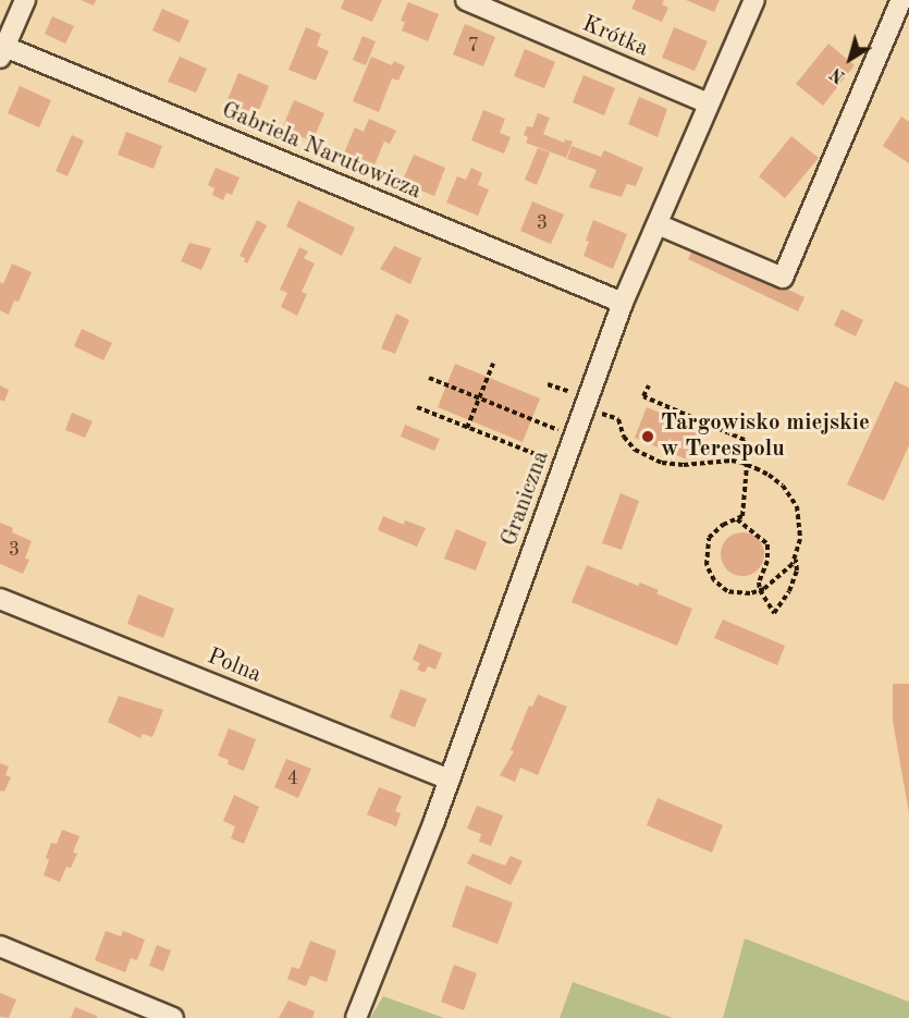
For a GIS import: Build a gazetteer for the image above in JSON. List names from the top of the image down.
{
  "streets": {
    "street": [
      "Krótka",
      "Gabriela Narutowicza",
      "Graniczna",
      "Polna"
    ]
  },
  "crossings": [
    ["Krótka", "Graniczna"],
    ["Gabriela Narutowicza", "Graniczna"],
    ["Graniczna", "Polna"]
  ],
  "places": ["Targowisko miejskie w Terespolu"],
  "house_numbers": [
    "7",
    "3",
    "3",
    "4"
  ],
  "north": "bottom left"
}
